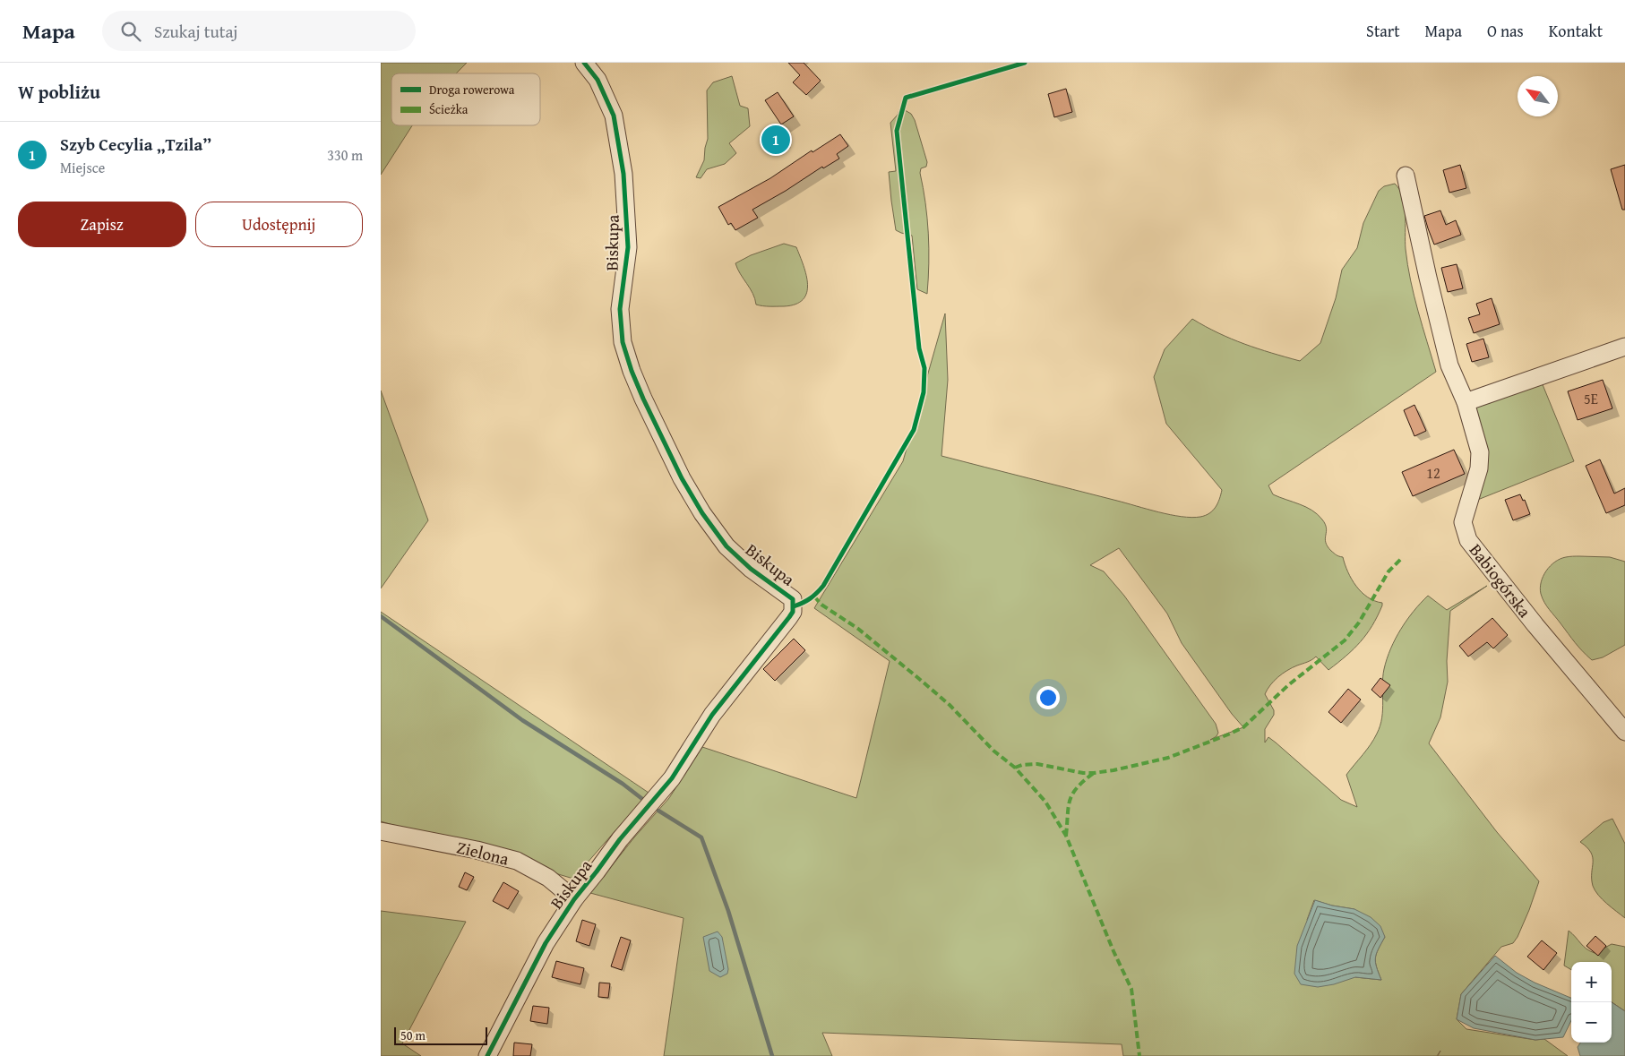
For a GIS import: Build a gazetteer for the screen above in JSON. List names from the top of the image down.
{
  "streets": {
    "street": ["Biskupa", "Babiogórska", "Zielona"]
  },
  "crossings": [
    ["Biskupa", "Zielona"]
  ],
  "house_numbers": ["5E", "12"],
  "legend": ["Droga rowerowa", "Ścieżka"],
  "scale_bar": "50 m",
  "north": "top left",
  "page": {
    "header": "Mapa",
    "search": "Szukaj tutaj",
    "nav": [
      "Start",
      "Mapa",
      "O nas",
      "Kontakt"
    ],
    "heading": "W pobliżu",
    "list": [
      {
        "mark": "1",
        "name": "Szyb Cecylia „Tzila”",
        "note": "Miejsce",
        "value": "330 m"
      }
    ],
    "pins": "1",
    "buttons": ["Zapisz", "Udostępnij"],
    "map_buttons": ["+", "−"],
    "scale": "50 m"
  }
}
